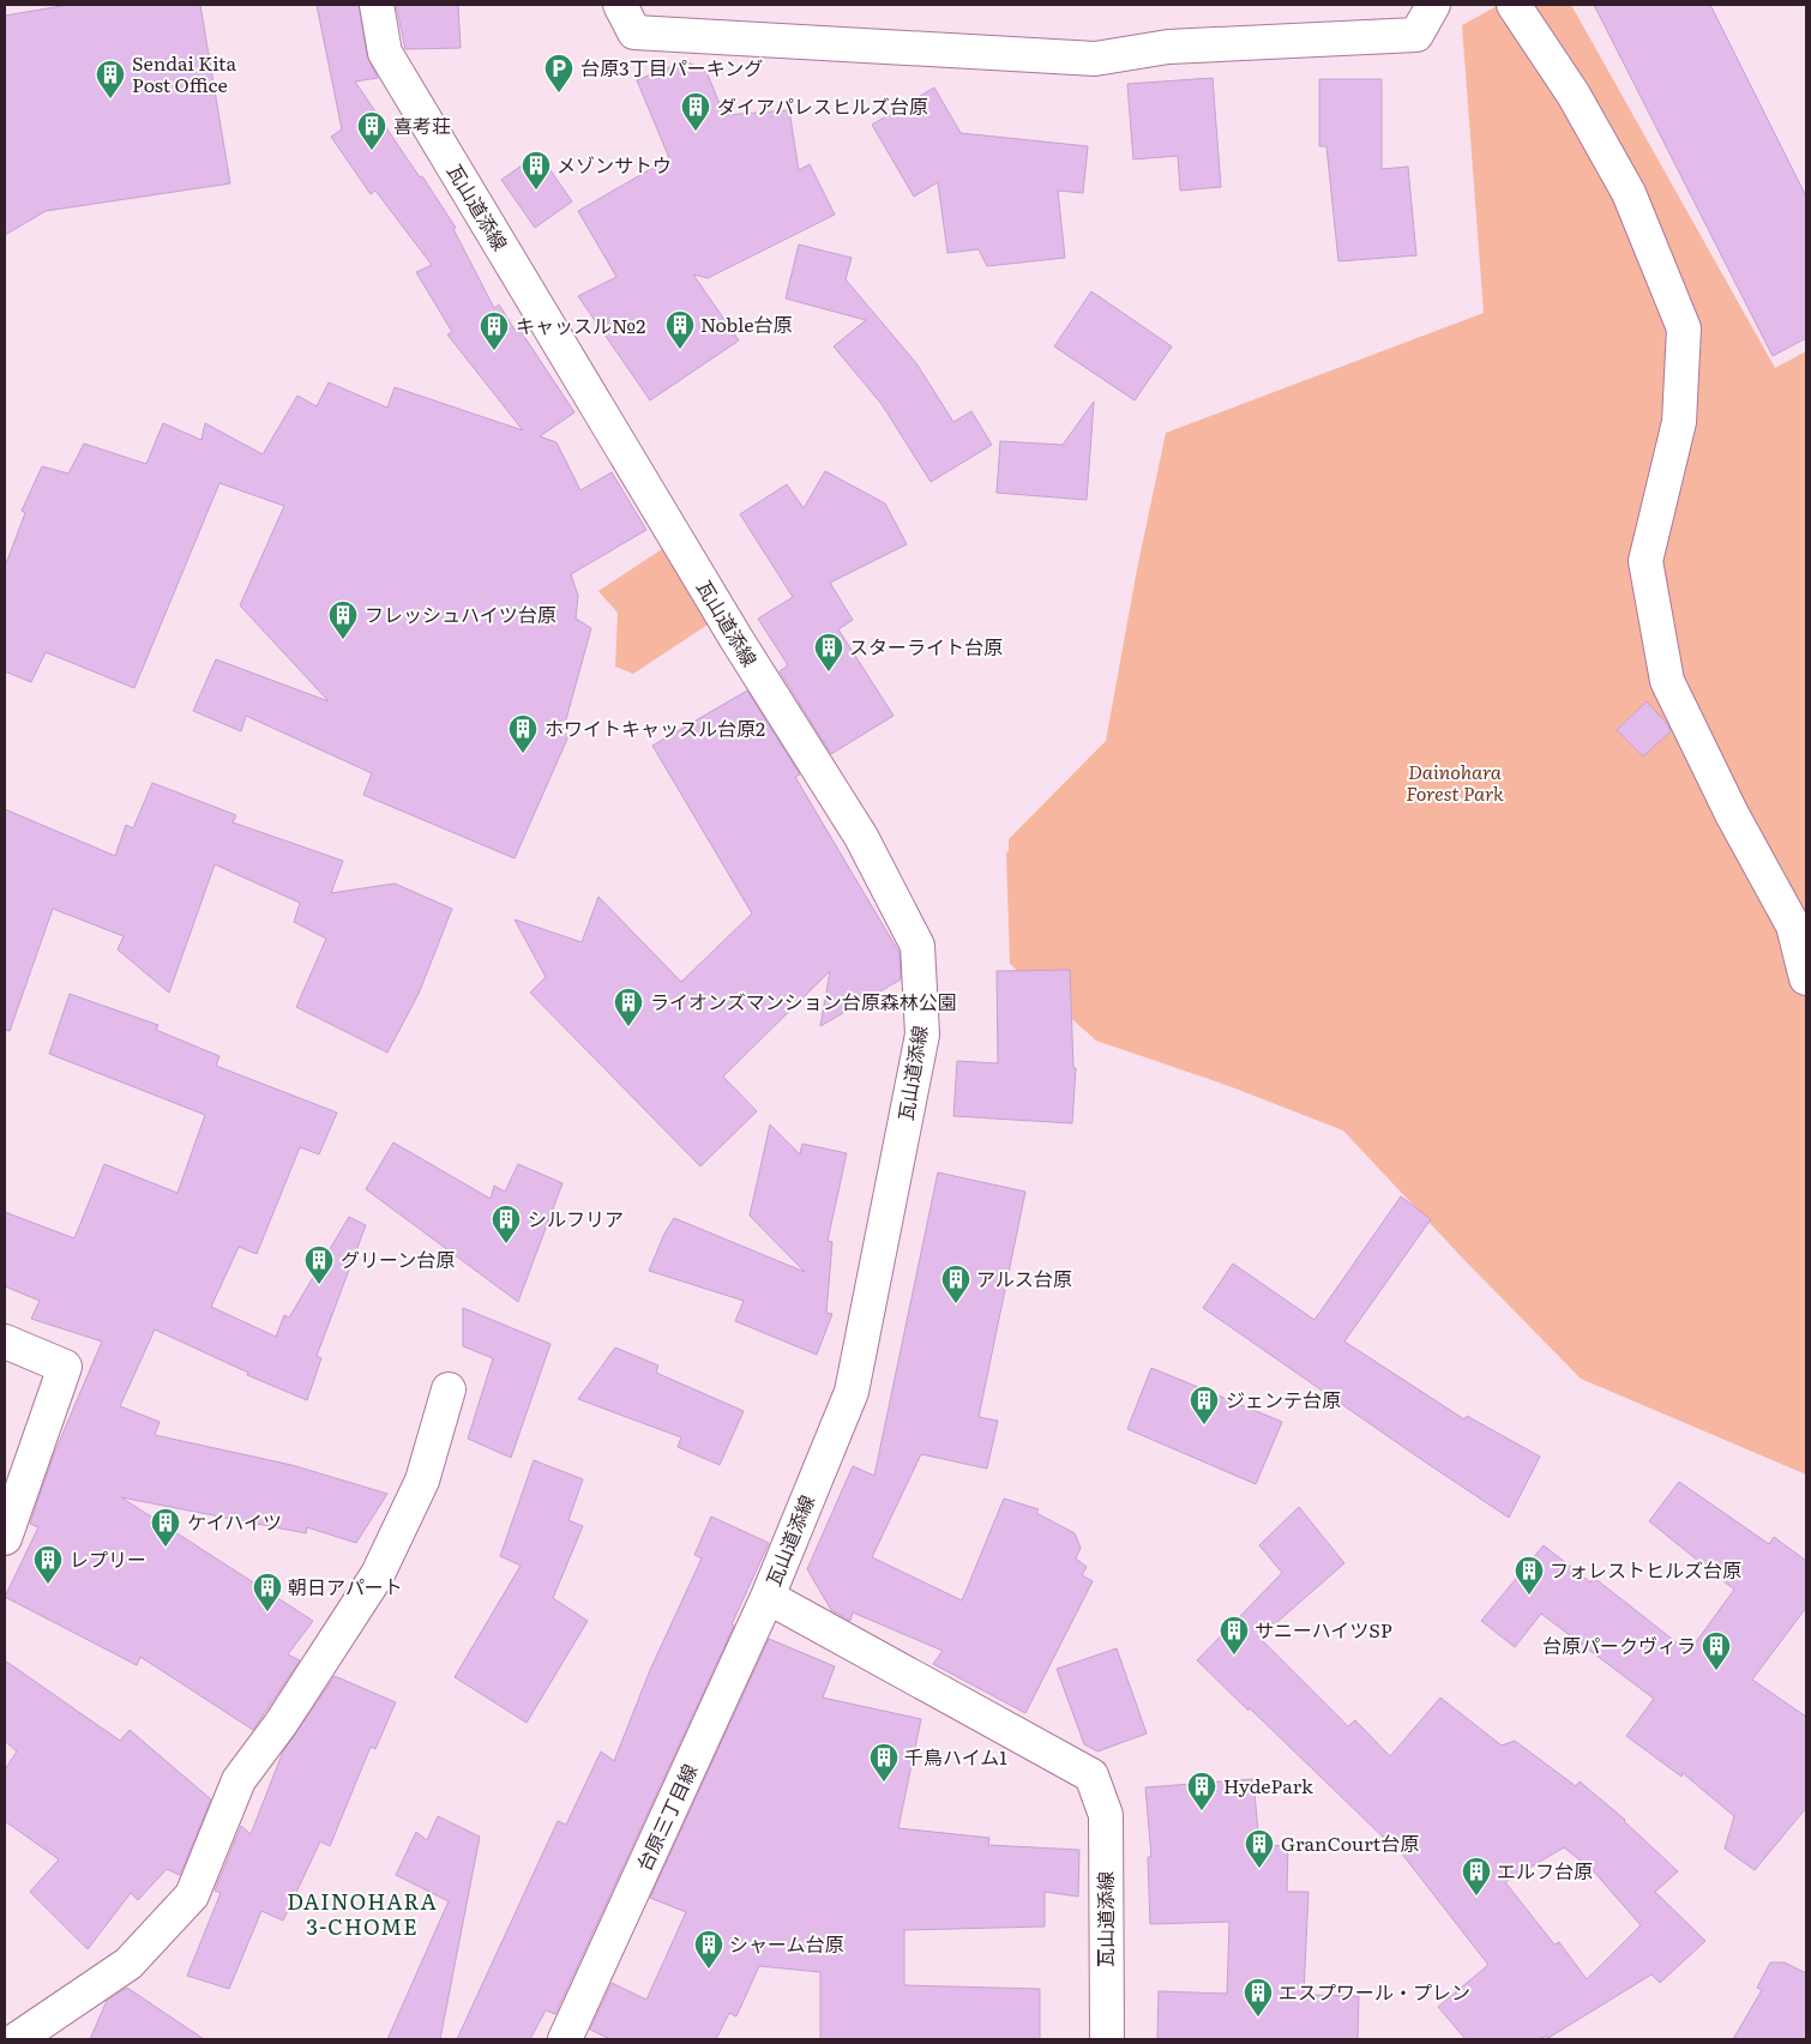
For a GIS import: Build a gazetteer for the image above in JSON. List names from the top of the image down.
{
  "streets": {
    "street": ["瓦山道添線", "台原三丁目線"]
  },
  "crossings": [
    ["瓦山道添線", "台原三丁目線"]
  ],
  "districts": ["DAINOHARA 3-CHOME"],
  "parks": ["Dainohara Forest Park"],
  "places": {
    "parking": ["台原3丁目パーキング"],
    "building": [
      "Sendai Kita Post Office",
      "ダイアパレスヒルズ台原",
      "喜考荘",
      "メゾンサトウ",
      "Noble台原",
      "キャッスル№2",
      "フレッシュハイツ台原",
      "スターライト台原",
      "ホワイトキャッスル台原2",
      "ライオンズマンション台原森林公園",
      "シルフリア",
      "グリーン台原",
      "アルス台原",
      "ジェンテ台原",
      "ケイハイツ",
      "レプリー",
      "フォレストヒルズ台原",
      "朝日アパート",
      "サニーハイツSP",
      "台原パークヴィラ",
      "千鳥ハイム1",
      "HydePark",
      "GranCourt台原",
      "エルフ台原",
      "シャーム台原",
      "エスプワール・プレン"
    ]
  }
}
